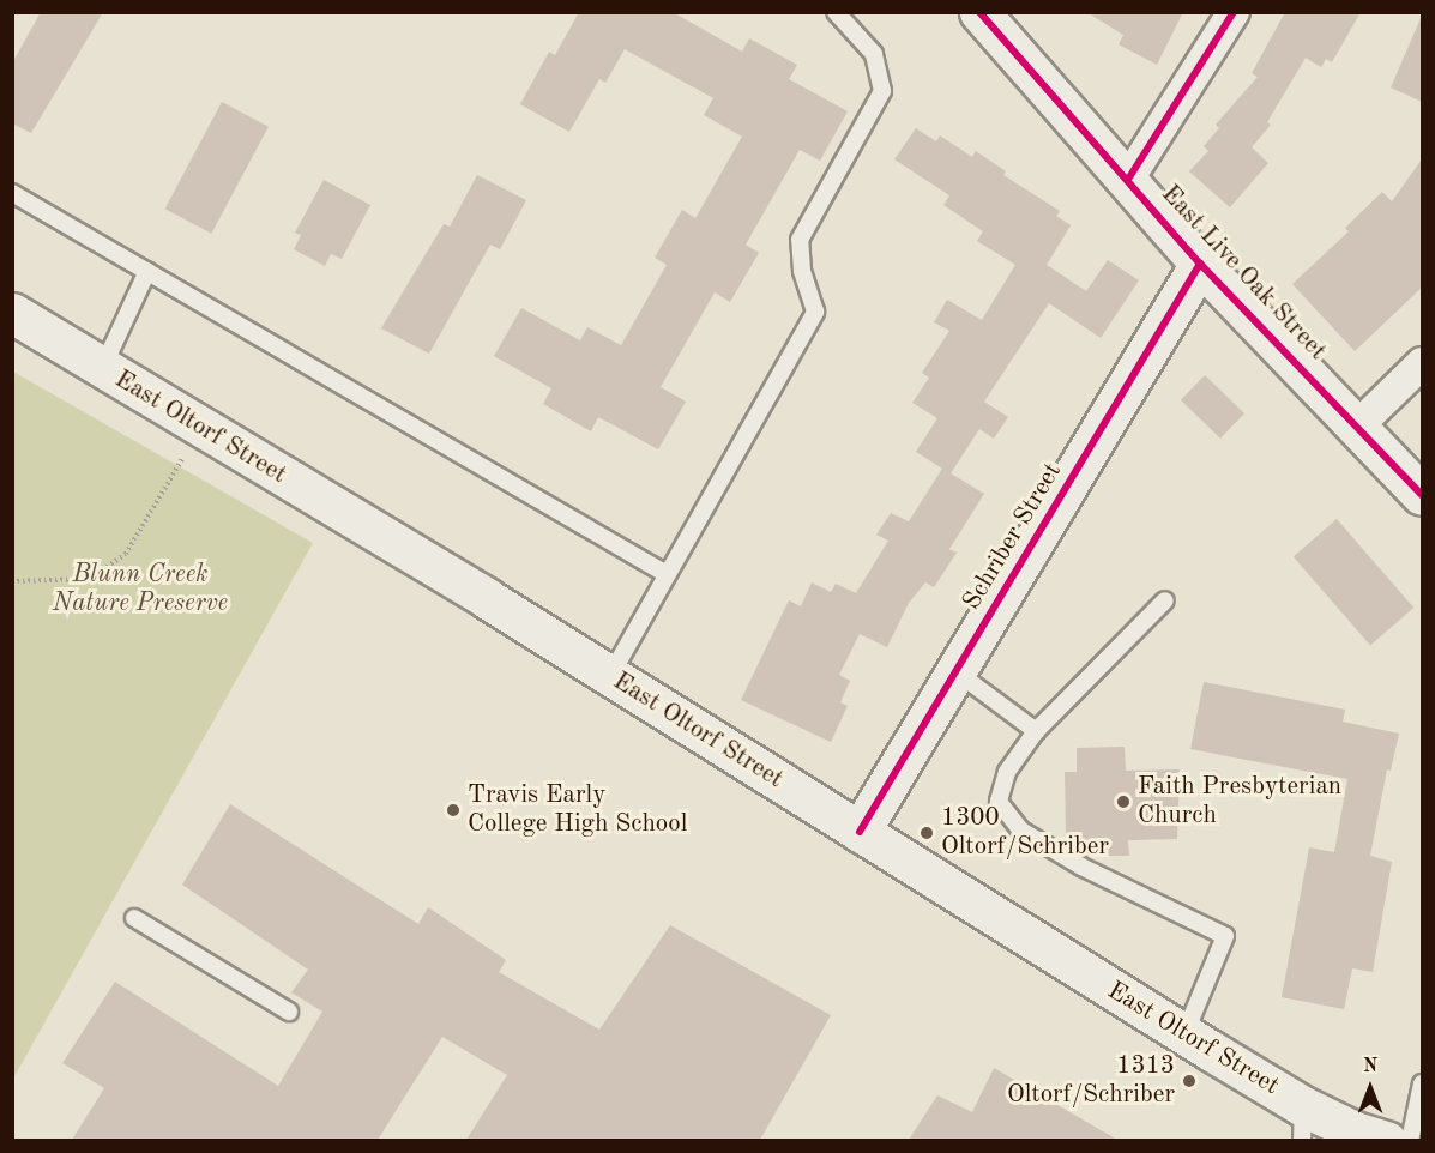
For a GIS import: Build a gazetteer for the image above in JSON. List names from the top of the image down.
{
  "streets": {
    "main road": ["East Live Oak Street", "East Oltorf Street", "Schriber Street"]
  },
  "crossings": [
    ["East Live Oak Street", "Schriber Street"],
    ["East Oltorf Street", "Schriber Street"]
  ],
  "parks": ["Blunn Creek Nature Preserve"],
  "places": [
    "Faith Presbyterian Church",
    "Travis Early College High School",
    "1300 Oltorf/Schriber",
    "1313 Oltorf/Schriber"
  ],
  "north": "top"
}
